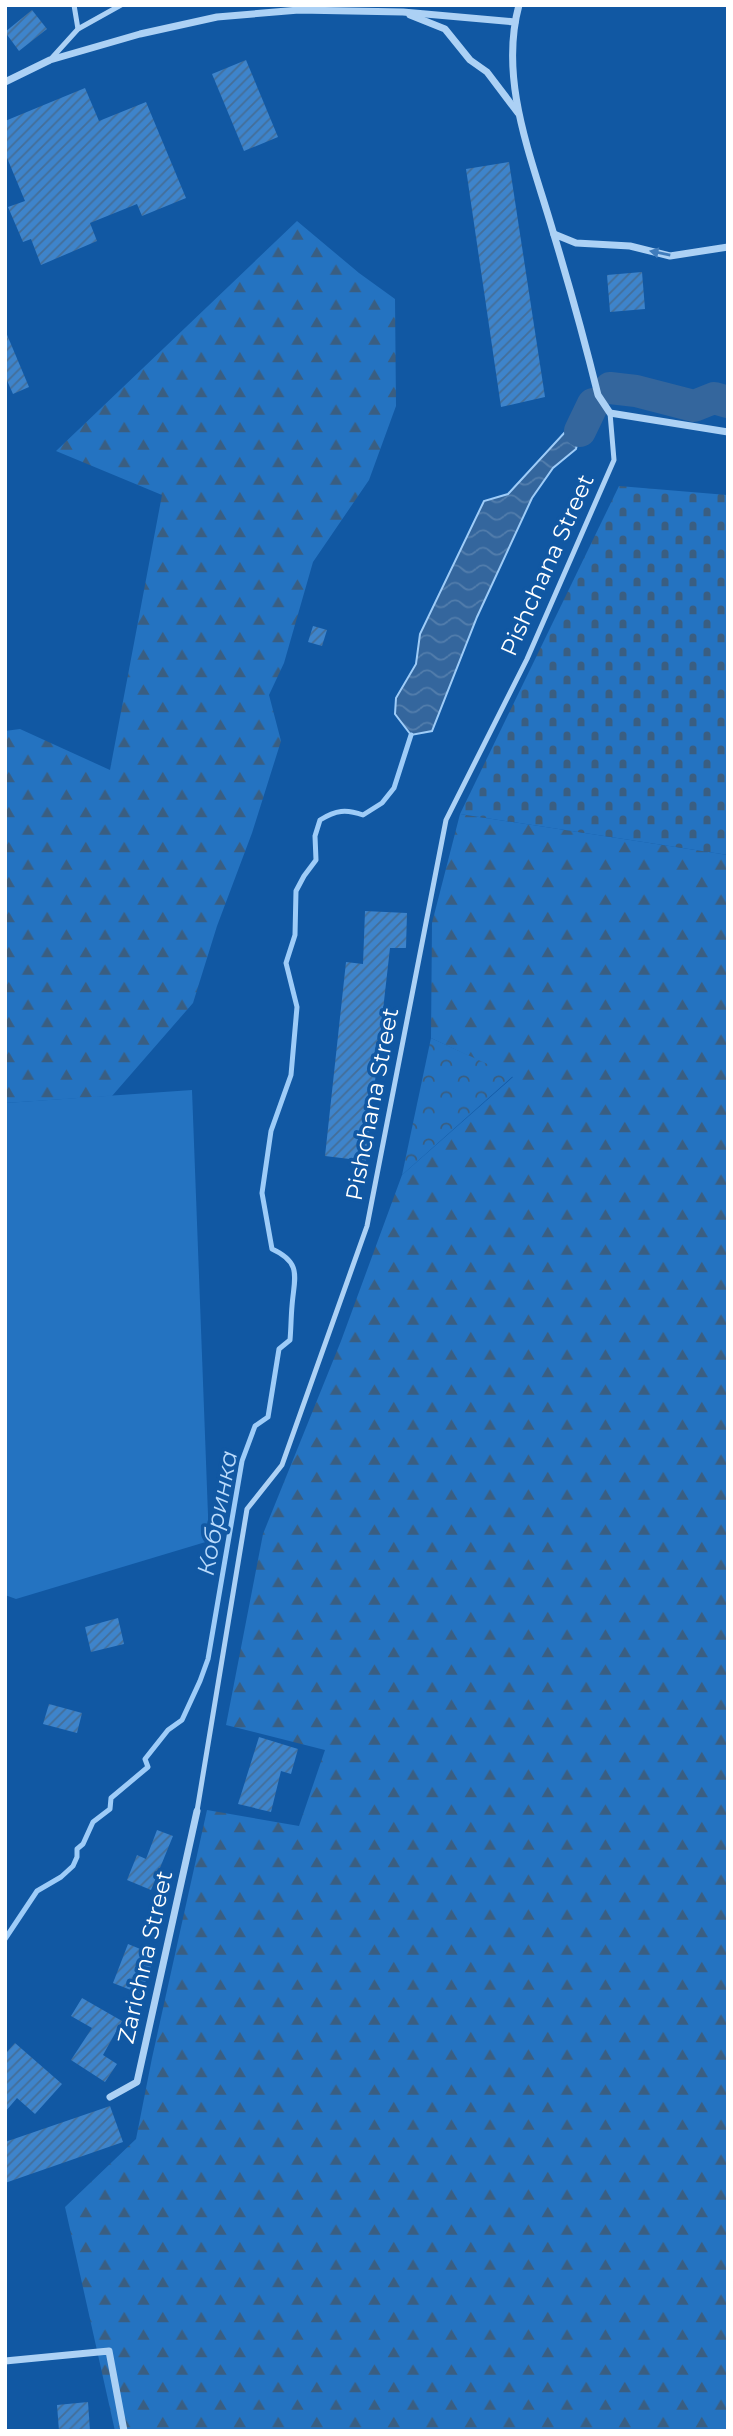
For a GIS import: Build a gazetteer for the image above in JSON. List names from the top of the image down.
{
  "streets": {
    "street": ["Pishchana Street", "Zarichna Street"]
  },
  "crossings": [
    ["Pishchana Street", "Zarichna Street"]
  ],
  "water": ["Кобринка"]
}
